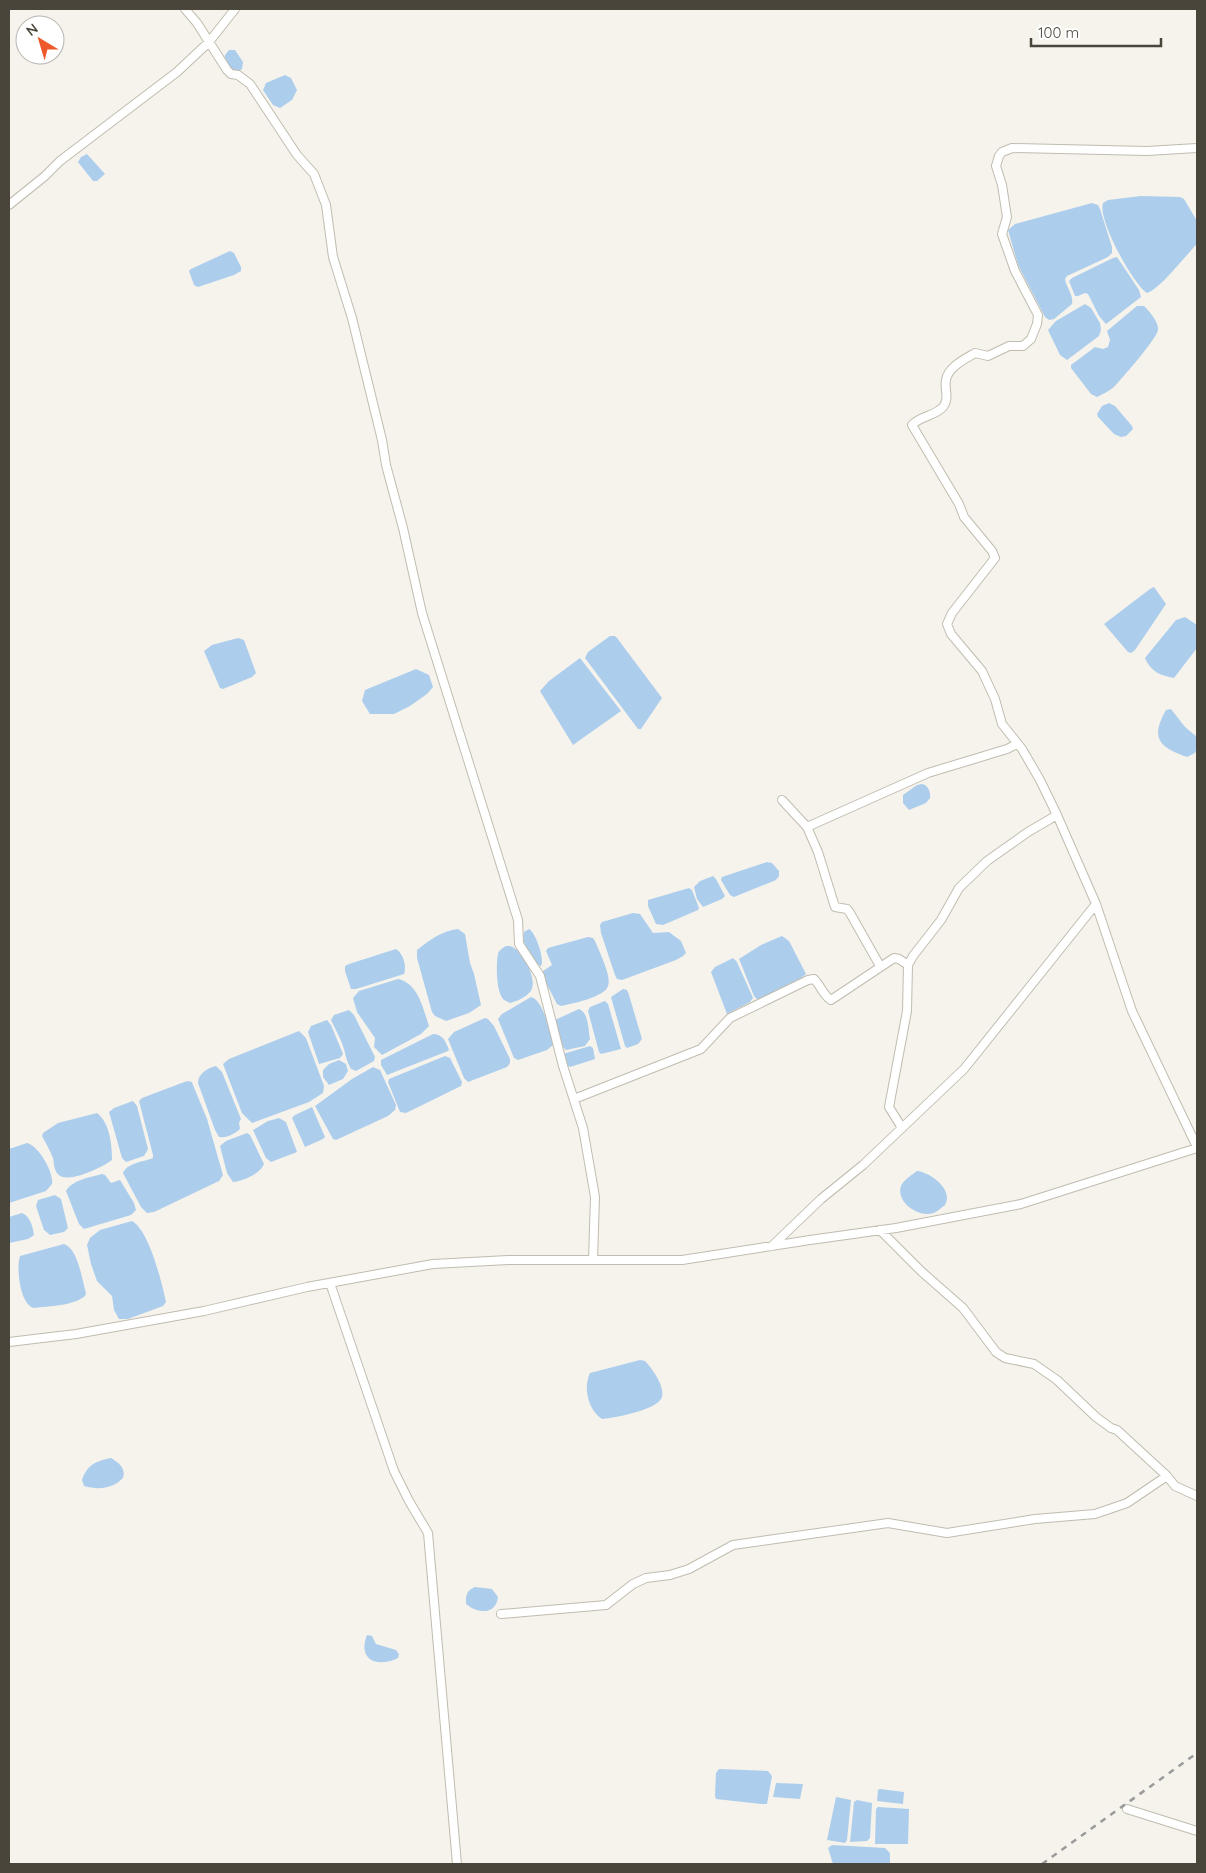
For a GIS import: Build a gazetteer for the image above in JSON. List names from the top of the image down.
{
  "scale_bar": "100 m",
  "north": "top left"
}
